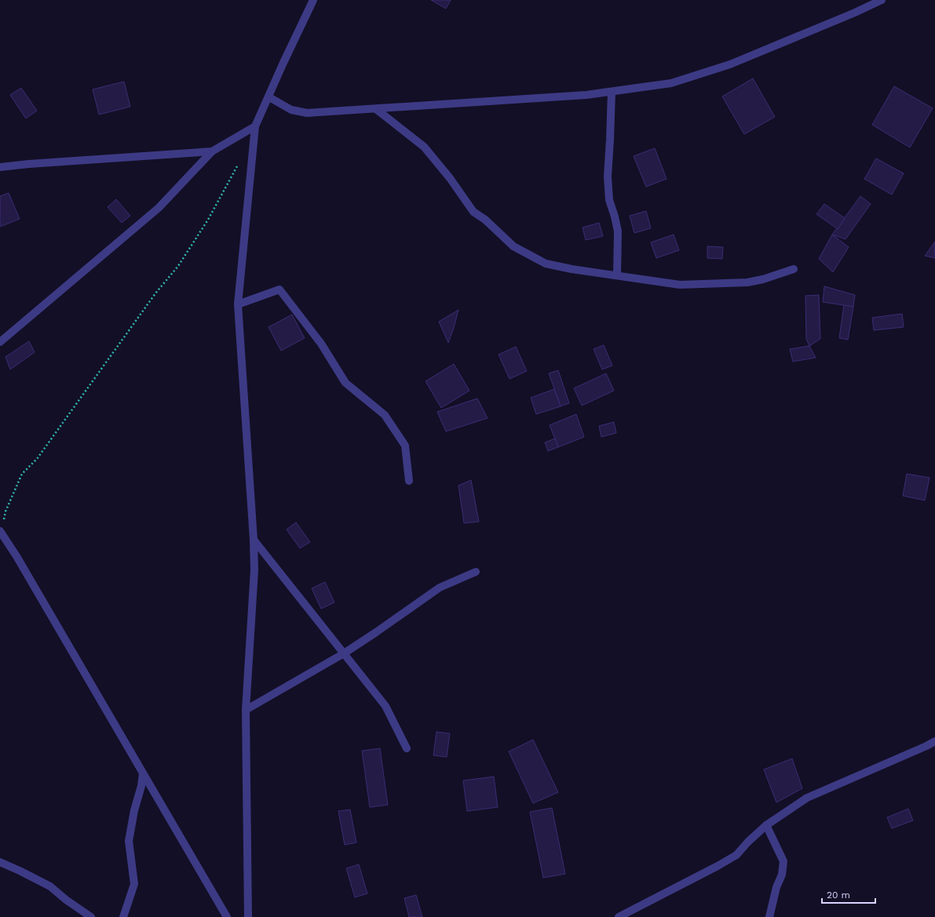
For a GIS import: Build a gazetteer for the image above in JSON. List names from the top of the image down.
{
  "scale_bar": "20 m"
}
